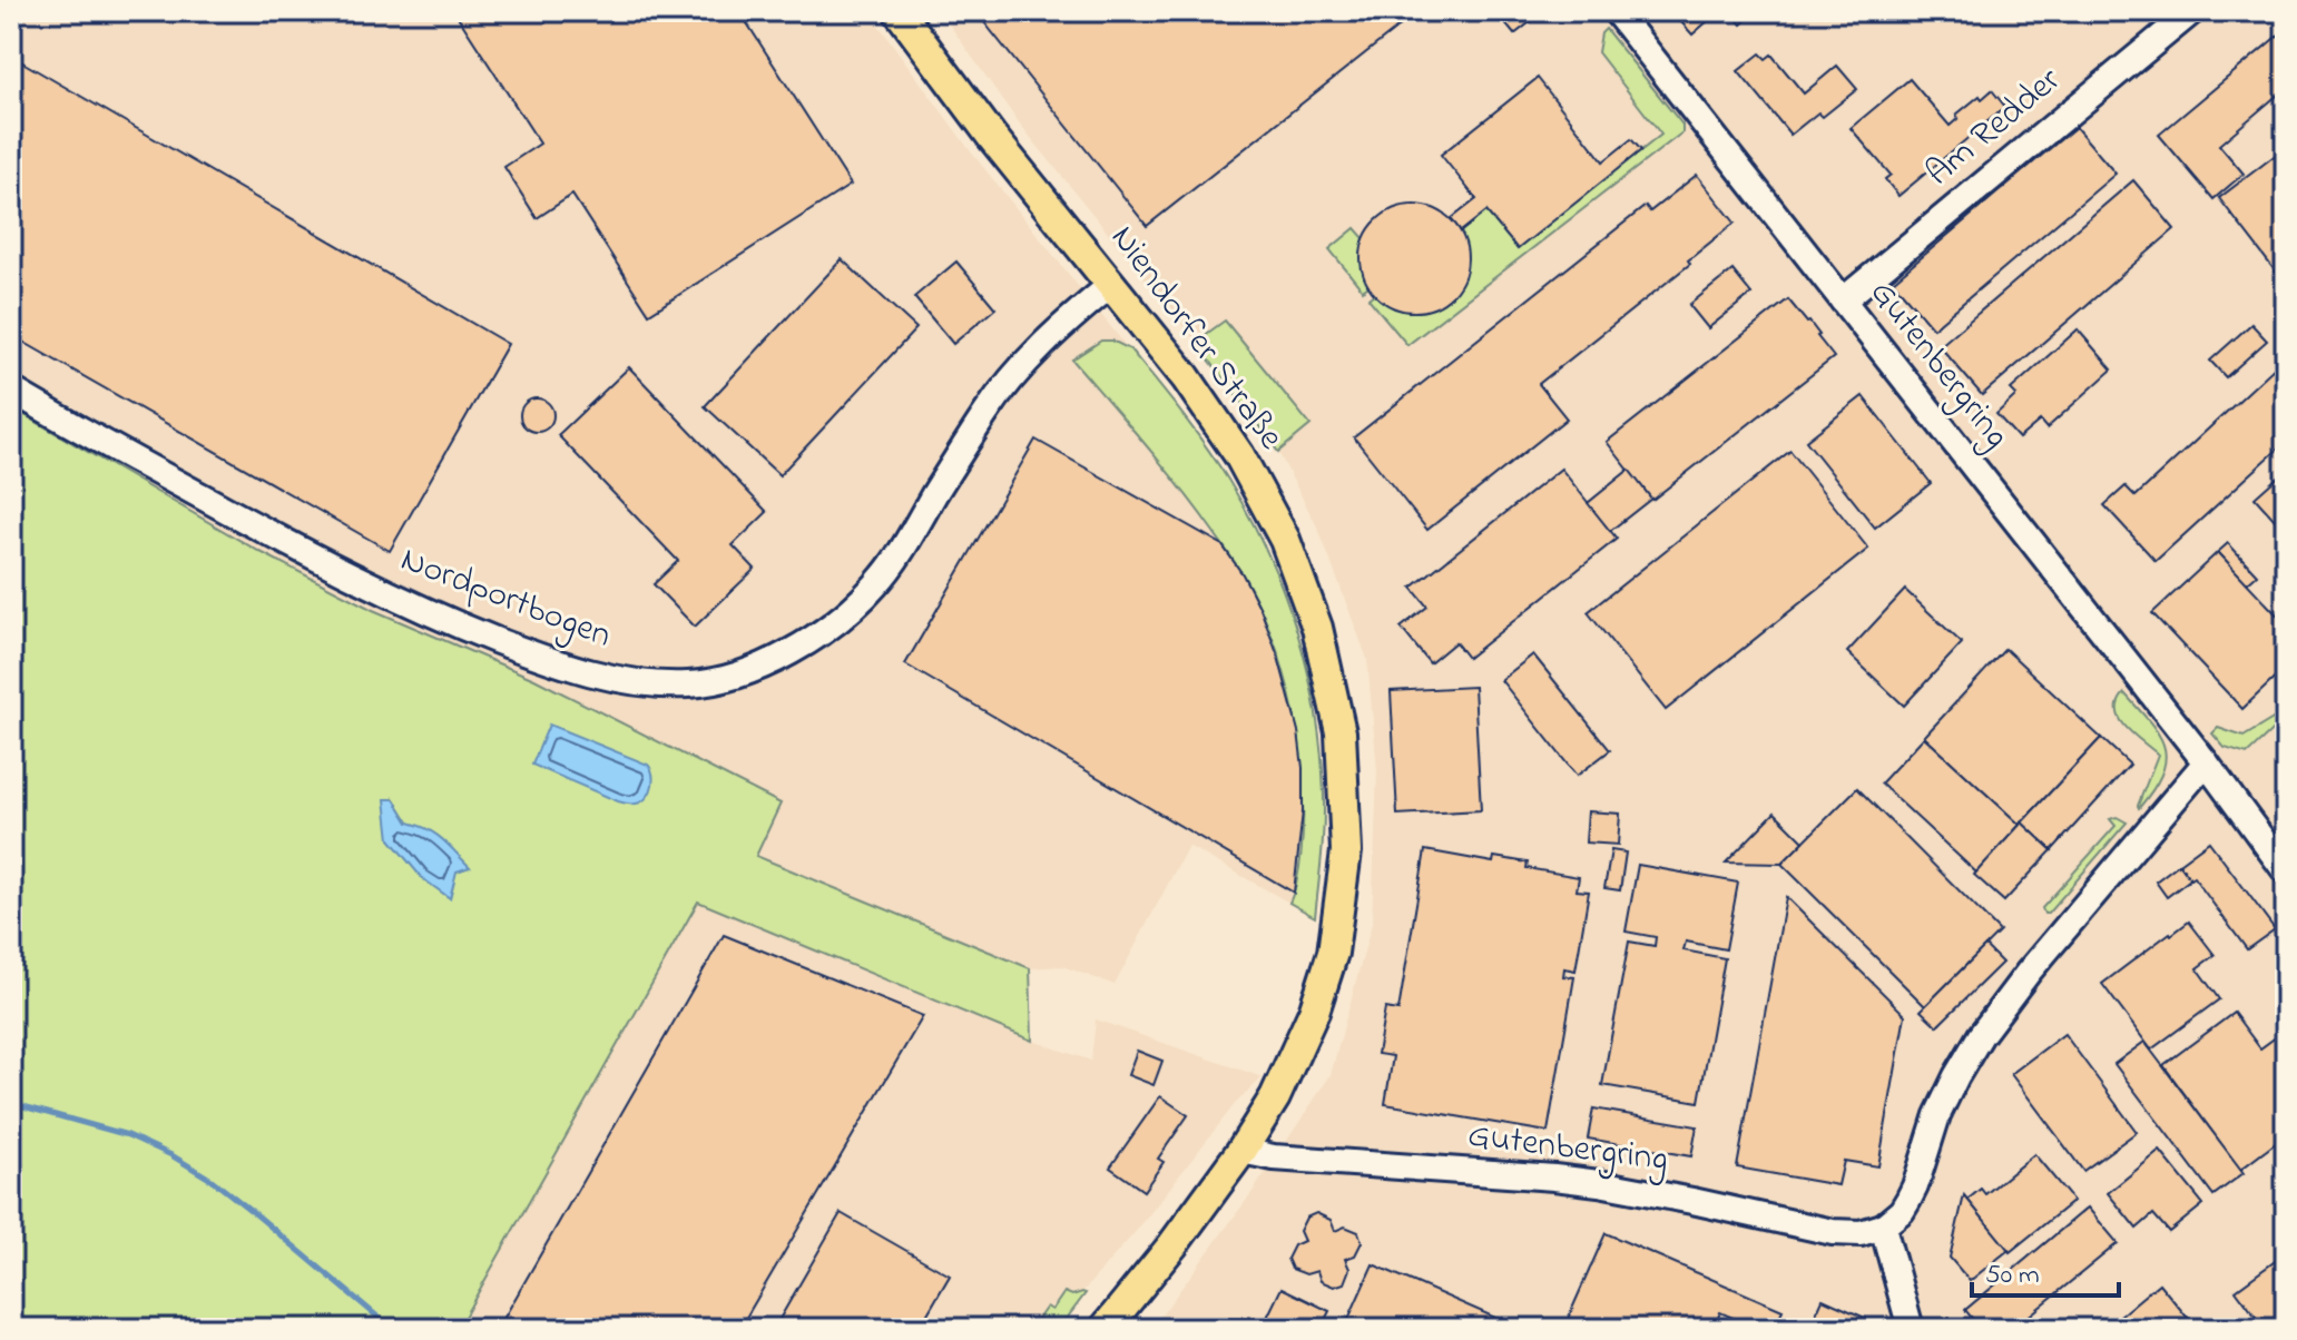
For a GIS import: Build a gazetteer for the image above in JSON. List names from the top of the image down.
{
  "streets": {
    "main road": ["Niendorfer Straße"],
    "street": ["Am Redder", "Gutenbergring", "Nordportbogen"]
  },
  "crossings": [
    ["Am Redder", "Gutenbergring"],
    ["Niendorfer Straße", "Gutenbergring"],
    ["Niendorfer Straße", "Nordportbogen"]
  ],
  "scale_bar": "50 m"
}
